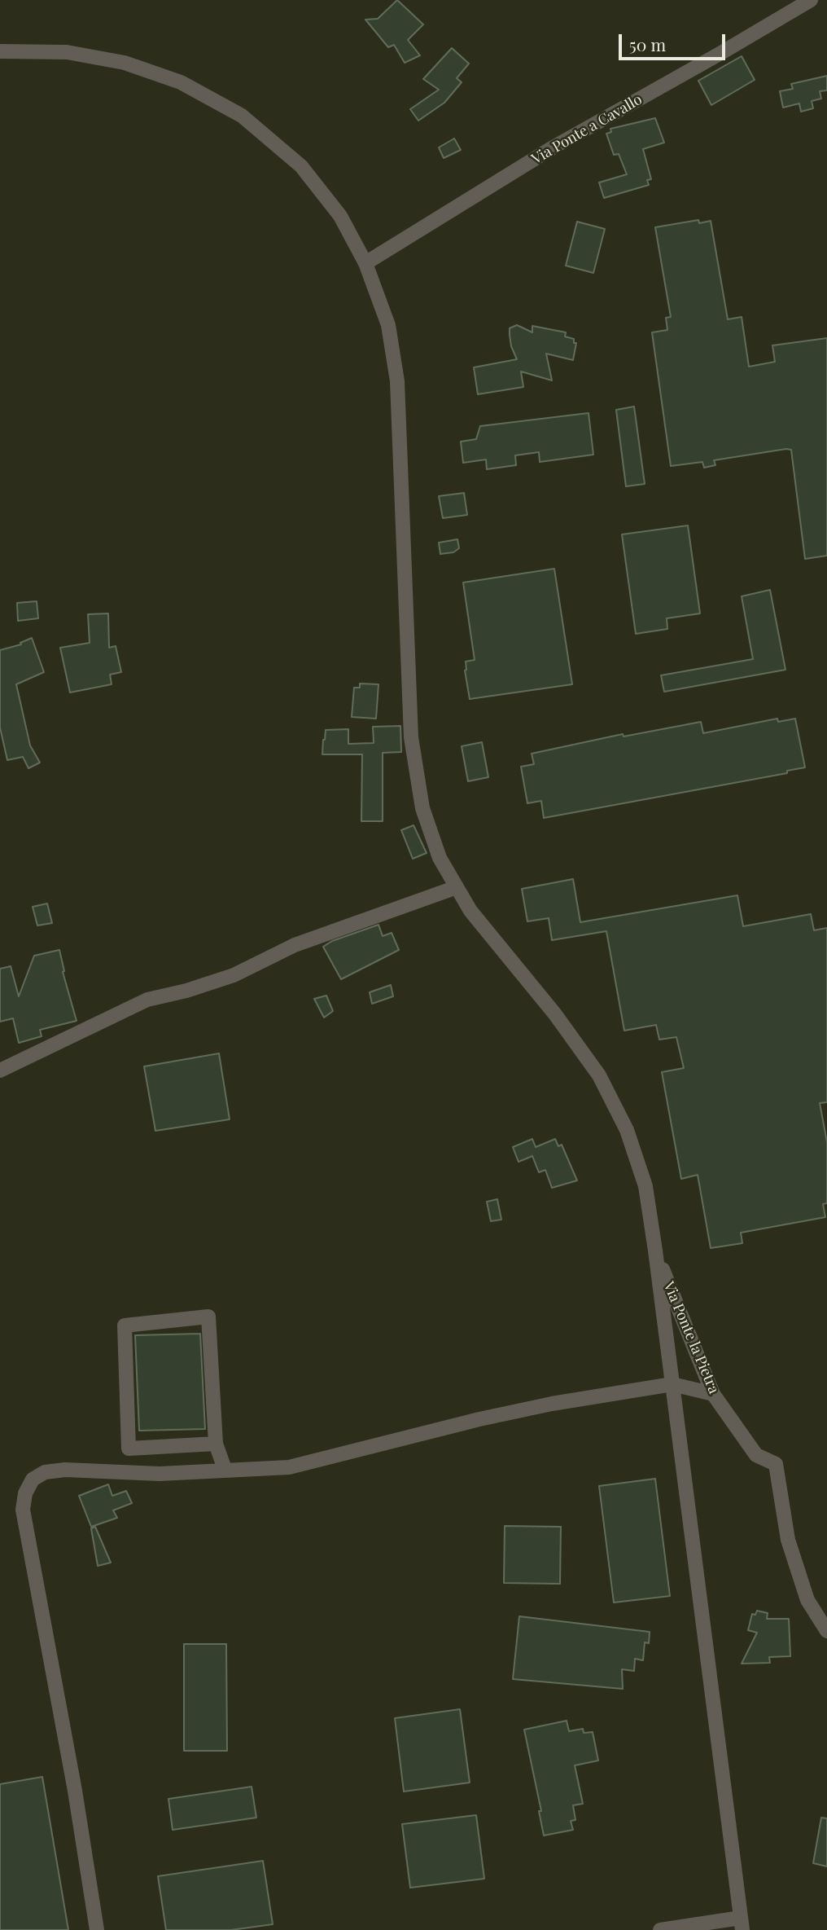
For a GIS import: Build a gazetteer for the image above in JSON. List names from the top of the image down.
{
  "streets": {
    "street": ["Via Ponte a Cavallo", "Via Ponte la Pietra"]
  },
  "scale_bar": "50 m"
}
